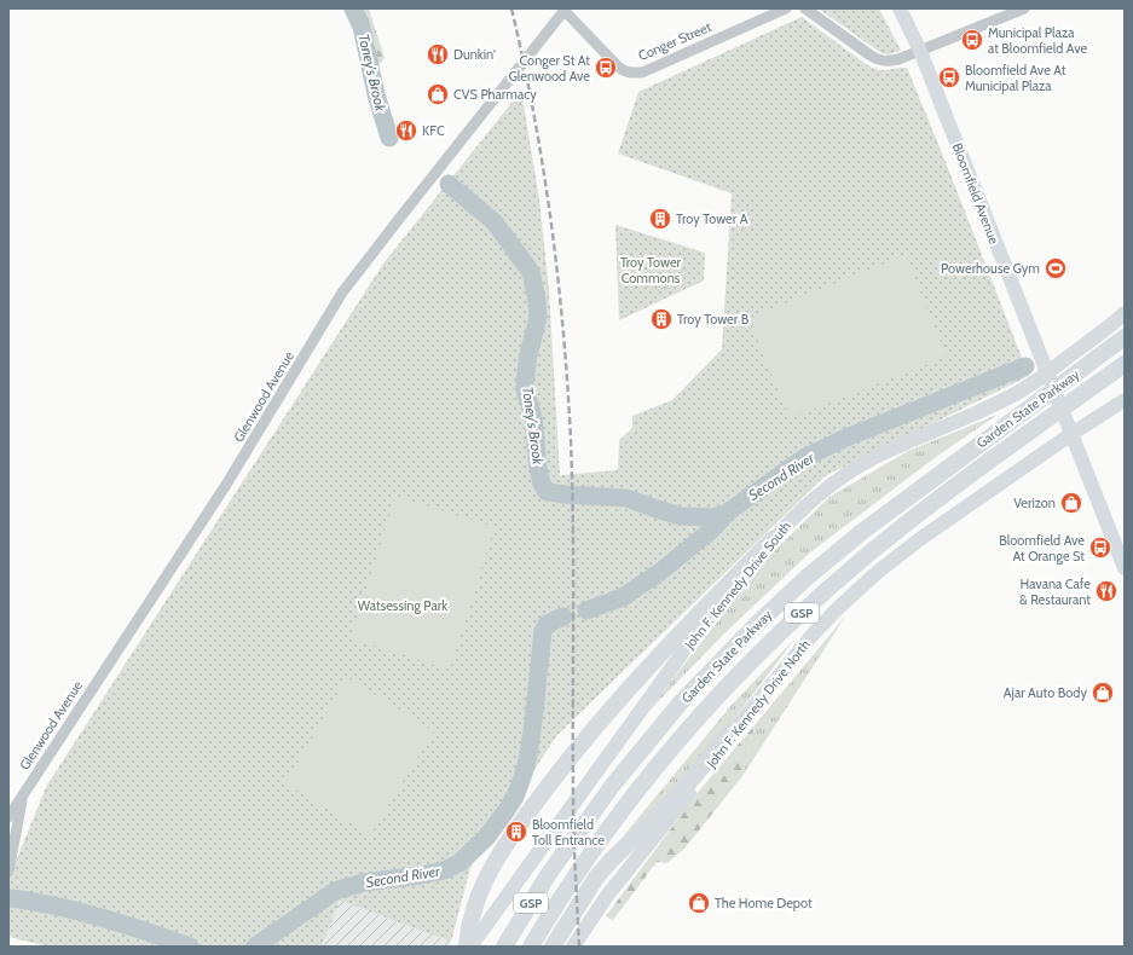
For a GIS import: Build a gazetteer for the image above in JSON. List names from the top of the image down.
{
  "streets": {
    "highway": ["Garden State Parkway", "GSP"],
    "main road": ["Bloomfield Avenue", "John F. Kennedy Drive South", "John F. Kennedy Drive North"],
    "street": ["Conger Street", "Glenwood Avenue"]
  },
  "crossings": [
    ["Conger Street", "Glenwood Avenue"],
    ["Bloomfield Avenue", "John F. Kennedy Drive South"],
    ["Bloomfield Avenue", "John F. Kennedy Drive North"]
  ],
  "water": ["Toney's Brook", "Second River"],
  "parks": ["Troy Tower Commons", "Watsessing Park"],
  "places": {
    "bus stop": [
      "Municipal Plaza at Bloomfield Ave",
      "Conger St At Glenwood Ave",
      "Bloomfield Ave At Municipal Plaza",
      "Bloomfield Ave At Orange St"
    ],
    "restaurant": ["Dunkin'", "KFC", "Havana Cafe & Restaurant"],
    "shop": [
      "CVS Pharmacy",
      "Verizon",
      "Ajar Auto Body",
      "The Home Depot"
    ],
    "building": ["Troy Tower A", "Troy Tower B", "Bloomfield Toll Entrance"],
    "sports": ["Powerhouse Gym"]
  }
}
